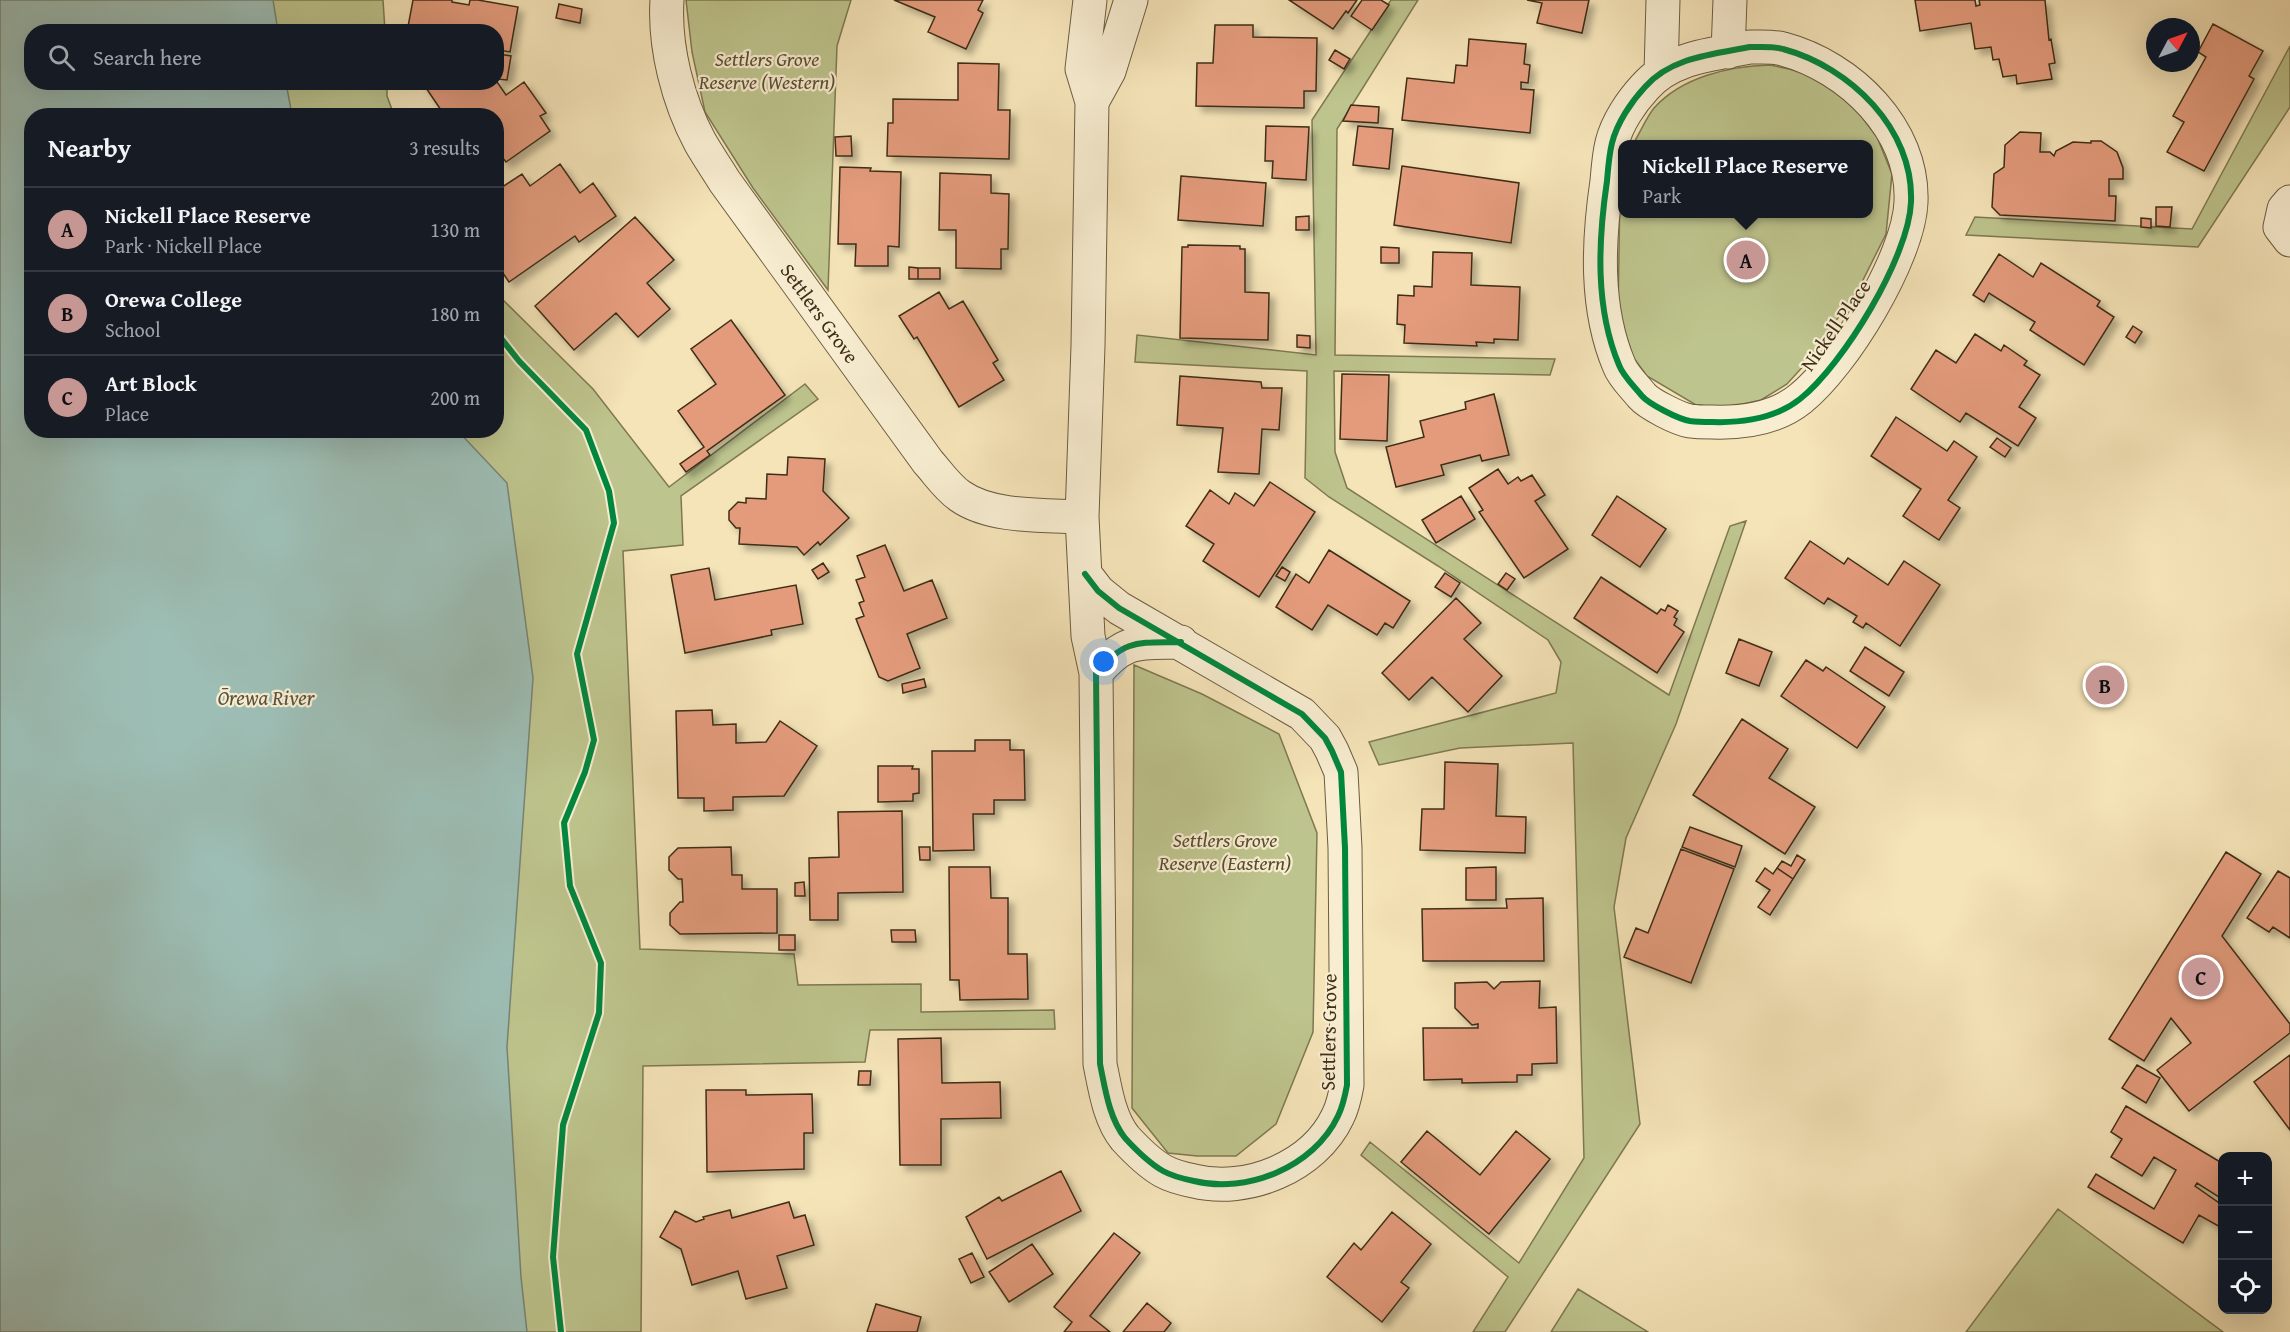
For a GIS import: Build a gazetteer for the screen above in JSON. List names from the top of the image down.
{
  "streets": {
    "street": ["Settlers Grove", "Nickell Place"]
  },
  "water": ["Ōrewa River"],
  "parks": ["Settlers Grove Reserve (Western)", "Settlers Grove Reserve (Eastern)"],
  "north": "top right",
  "page": {
    "search": "Search here",
    "heading": ["Nearby", "3 results"],
    "popup": ["Nickell Place Reserve", "Park"],
    "list": [
      {
        "mark": "A",
        "name": "Nickell Place Reserve",
        "note": "Park · Nickell Place",
        "value": "130 m"
      },
      {
        "mark": "B",
        "name": "Orewa College",
        "note": "School",
        "value": "180 m"
      },
      {
        "mark": "C",
        "name": "Art Block",
        "note": "Place",
        "value": "200 m"
      }
    ],
    "pins": ["A", "B", "C"],
    "map_buttons": ["+", "−"]
  }
}
